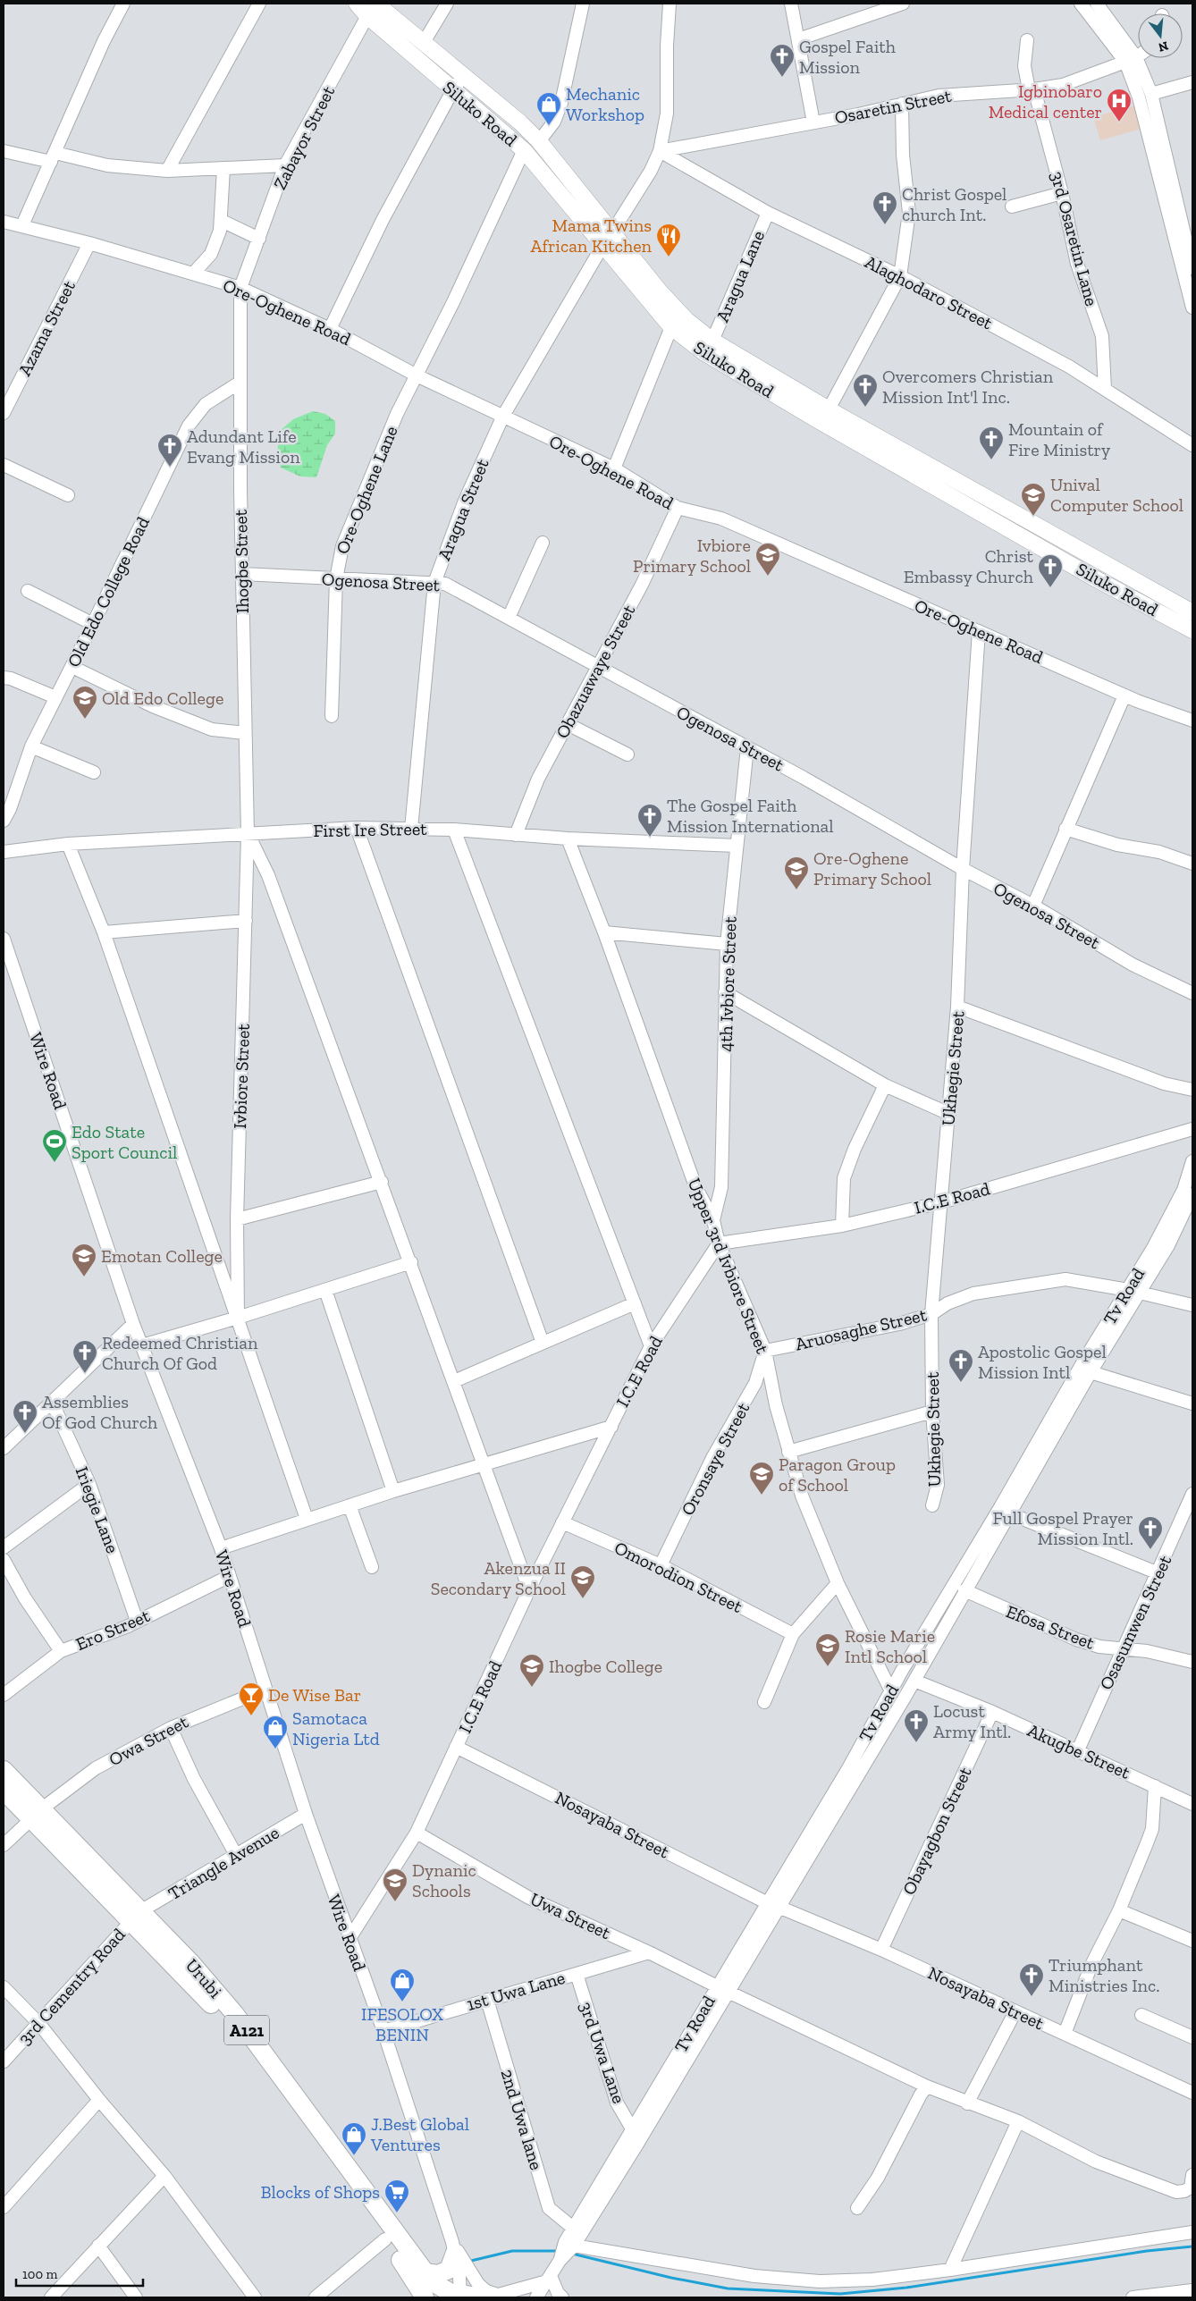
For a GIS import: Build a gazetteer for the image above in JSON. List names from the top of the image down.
{
  "streets": {
    "highway": ["Urubi", "A121"],
    "main road": ["Siluko Road"],
    "street": [
      "Osaretin Street",
      "Zabayor Street",
      "3rd Osaretin Lane",
      "Aragua Lane",
      "Alaghodaro Street",
      "Ore-Oghene Road",
      "Azama Street",
      "Ore-Oghene Lane",
      "Aragua Street",
      "Ihogbe Street",
      "Ogenosa Street",
      "Old Edo College Road",
      "Obazuawaye Street",
      "First Ire Street",
      "4th Ivbiore Street",
      "Ukhegie Street",
      "Wire Road",
      "Ivbiore Street",
      "I.C.E Road",
      "Upper 3rd Ivbiore Street",
      "Tv Road",
      "Aruosaghe Street",
      "Oronsaye Street",
      "Iriegie Lane",
      "Omorodion Street",
      "Osasumwen Street",
      "Efosa Street",
      "Ero Street",
      "Owa Street",
      "Akugbe Street",
      "Nosayaba Street",
      "Obayagbon Street",
      "Triangle Avenue",
      "Uwa Street",
      "3rd Cementry Road",
      "1st Uwa Lane",
      "3rd Uwa Lane",
      "2nd Uwa lane"
    ]
  },
  "crossings": [
    ["Osaretin Street", "3rd Osaretin Lane"],
    ["Osaretin Street", "Alaghodaro Street"],
    ["Osaretin Street", "Aragua Street"],
    ["Siluko Road", "Zabayor Street"],
    ["Siluko Road", "Aragua Lane"],
    ["Siluko Road", "Ore-Oghene Lane"],
    ["Siluko Road", "Aragua Street"],
    ["Zabayor Street", "Ore-Oghene Road"],
    ["Zabayor Street", "Ihogbe Street"],
    ["3rd Osaretin Lane", "Alaghodaro Street"],
    ["Aragua Lane", "Alaghodaro Street"],
    ["Alaghodaro Street", "Aragua Street"],
    ["Ore-Oghene Road", "Azama Street"],
    ["Ore-Oghene Road", "Ore-Oghene Lane"],
    ["Ore-Oghene Road", "Aragua Street"],
    ["Ore-Oghene Road", "Ihogbe Street"],
    ["Ore-Oghene Road", "Obazuawaye Street"],
    ["Ore-Oghene Road", "Ukhegie Street"],
    ["Ore-Oghene Lane", "Ogenosa Street"],
    ["Aragua Street", "Ogenosa Street"],
    ["Aragua Street", "First Ire Street"],
    ["Ihogbe Street", "Ogenosa Street"],
    ["Ihogbe Street", "Old Edo College Road"],
    ["Ihogbe Street", "First Ire Street"],
    ["Ihogbe Street", "Ivbiore Street"],
    ["Ogenosa Street", "Obazuawaye Street"],
    ["Ogenosa Street", "4th Ivbiore Street"],
    ["Ogenosa Street", "Ukhegie Street"],
    ["Obazuawaye Street", "First Ire Street"],
    ["First Ire Street", "4th Ivbiore Street"],
    ["First Ire Street", "Ivbiore Street"],
    ["First Ire Street", "Upper 3rd Ivbiore Street"],
    ["4th Ivbiore Street", "Upper 3rd Ivbiore Street"],
    ["Ukhegie Street", "I.C.E Road"],
    ["Ukhegie Street", "Aruosaghe Street"],
    ["Wire Road", "I.C.E Road"],
    ["Wire Road", "Ero Street"],
    ["Wire Road", "Owa Street"],
    ["Wire Road", "Triangle Avenue"],
    ["Wire Road", "Urubi"],
    ["Wire Road", "1st Uwa Lane"],
    ["I.C.E Road", "Upper 3rd Ivbiore Street"],
    ["I.C.E Road", "Omorodion Street"],
    ["I.C.E Road", "Nosayaba Street"],
    ["I.C.E Road", "Uwa Street"],
    ["Upper 3rd Ivbiore Street", "Tv Road"],
    ["Upper 3rd Ivbiore Street", "Aruosaghe Street"],
    ["Upper 3rd Ivbiore Street", "Oronsaye Street"],
    ["Tv Road", "Aruosaghe Street"],
    ["Tv Road", "Efosa Street"],
    ["Tv Road", "Akugbe Street"],
    ["Tv Road", "Nosayaba Street"],
    ["Tv Road", "Uwa Street"],
    ["Tv Road", "3rd Uwa Lane"],
    ["Tv Road", "2nd Uwa lane"],
    ["Aruosaghe Street", "Oronsaye Street"],
    ["Oronsaye Street", "Omorodion Street"],
    ["Iriegie Lane", "Ero Street"],
    ["Osasumwen Street", "Efosa Street"],
    ["Osasumwen Street", "Akugbe Street"],
    ["Owa Street", "Urubi"],
    ["Akugbe Street", "Obayagbon Street"],
    ["Nosayaba Street", "Obayagbon Street"],
    ["Triangle Avenue", "Urubi"],
    ["Triangle Avenue", "3rd Cementry Road"],
    ["Uwa Street", "1st Uwa Lane"],
    ["Urubi", "3rd Cementry Road"],
    ["Urubi", "A121"],
    ["1st Uwa Lane", "3rd Uwa Lane"],
    ["1st Uwa Lane", "2nd Uwa lane"]
  ],
  "places": {
    "church": [
      "Gospel Faith Mission",
      "Christ Gospel church Int.",
      "Overcomers Christian Mission Int'l Inc.",
      "Mountain of Fire Ministry",
      "Adundant Life Evang Mission",
      "Christ Embassy Church",
      "The Gospel Faith Mission International",
      "Redeemed Christian Church Of God",
      "Apostolic Gospel Mission Intl",
      "Assemblies Of God Church",
      "Full Gospel Prayer Mission Intl.",
      "Locust Army Intl.",
      "Triumphant Ministries Inc."
    ],
    "hospital": ["Igbinobaro Medical center"],
    "shop": [
      "Mechanic Workshop",
      "Samotaca Nigeria Ltd",
      "IFESOLOX BENIN",
      "J.Best Global Ventures"
    ],
    "restaurant": ["Mama Twins African Kitchen"],
    "school or university": [
      "Unival Computer School",
      "Ivbiore Primary School",
      "Old Edo College",
      "Ore-Oghene Primary School",
      "Emotan College",
      "Paragon Group of School",
      "Akenzua II Secondary School",
      "Rosie Marie Intl School",
      "Ihogbe College",
      "Dynanic Schools"
    ],
    "sports": ["Edo State Sport Council"],
    "bar": ["De Wise Bar"],
    "supermarket": ["Blocks of Shops"]
  },
  "scale_bar": "100 m",
  "north": "bottom"
}
